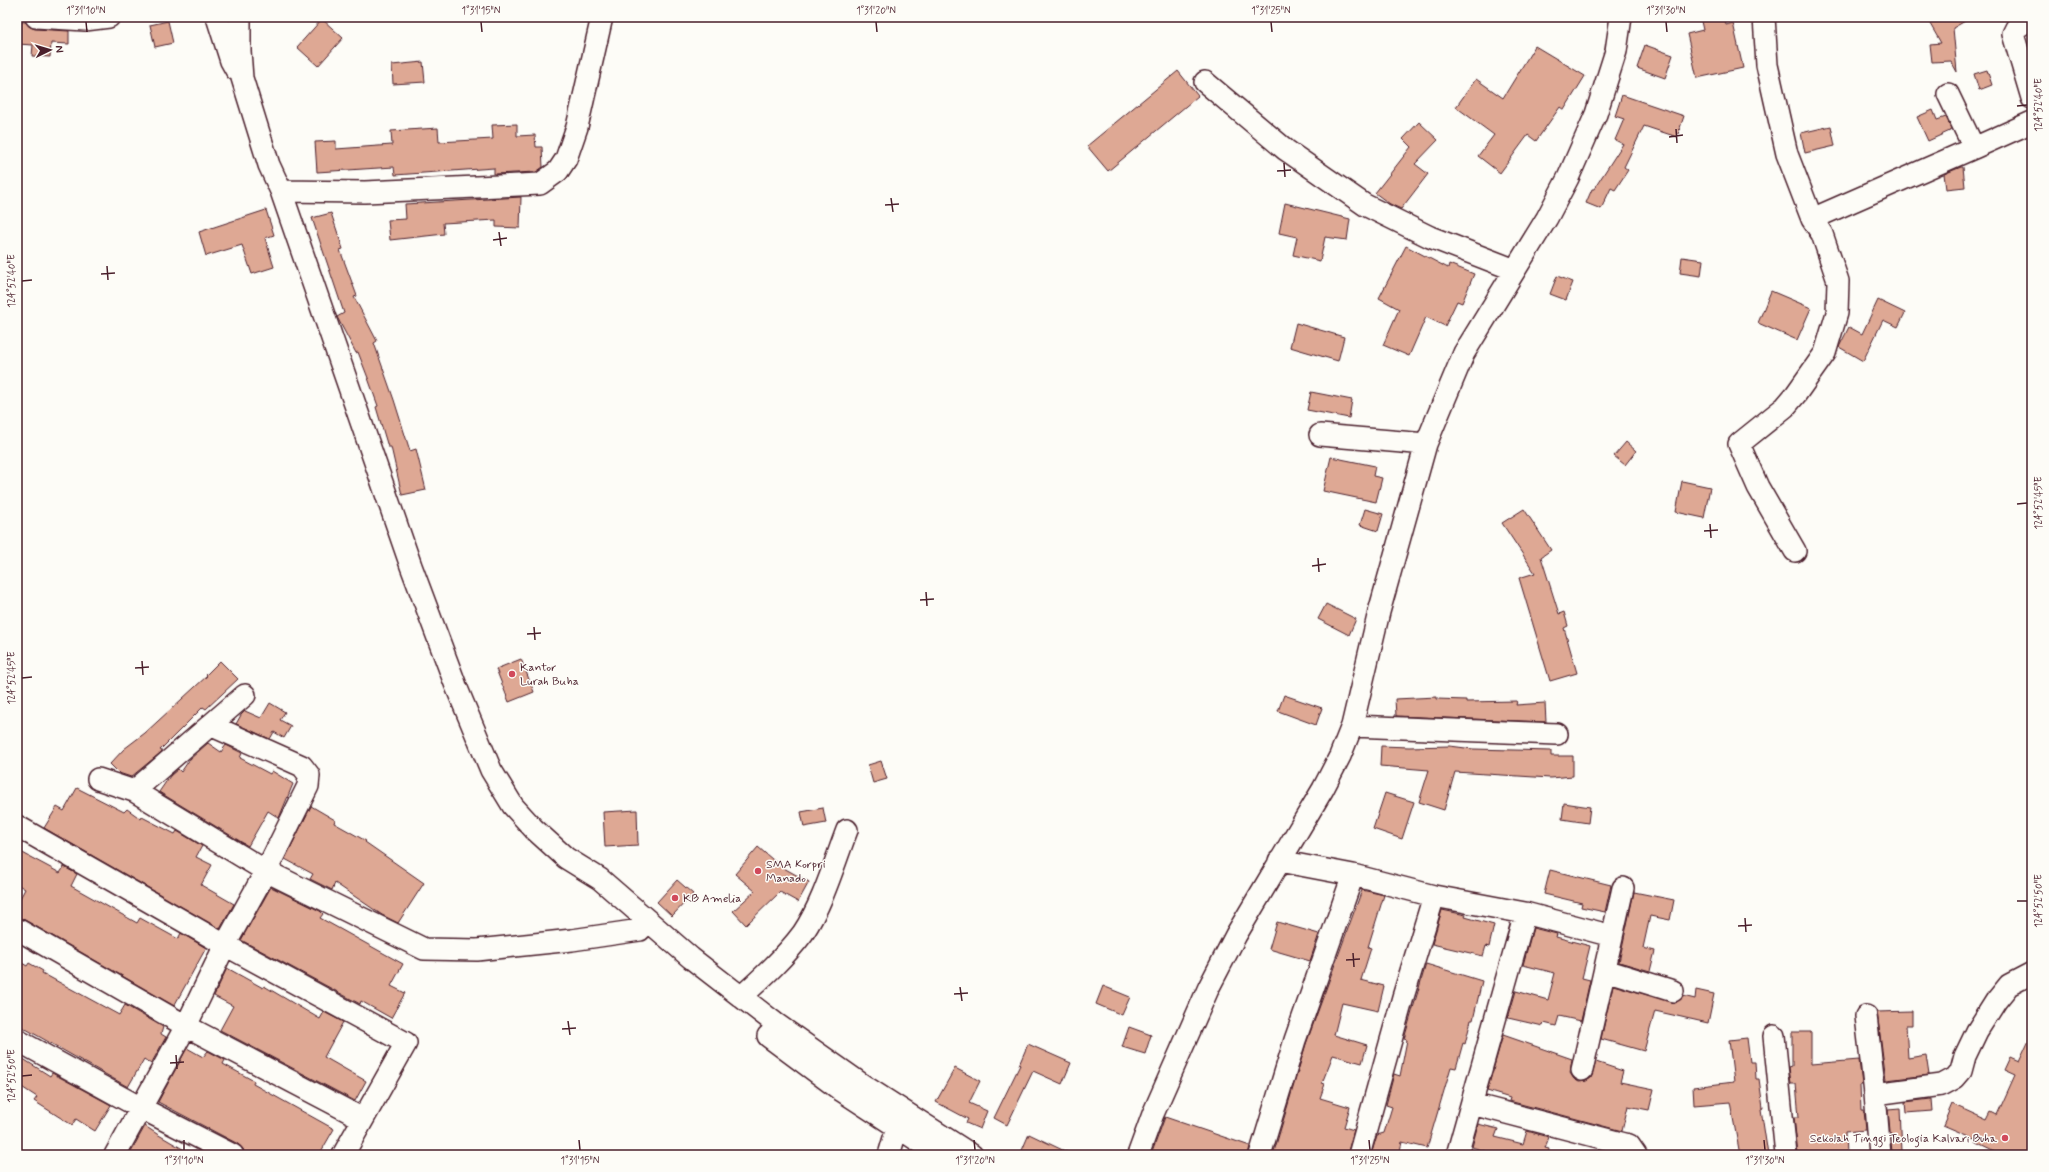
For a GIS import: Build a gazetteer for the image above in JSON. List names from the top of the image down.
{
  "places": [
    "Kantor Lurah Buha",
    "SMA Korpri Manado",
    "KB Amelia",
    "Sekolah Tinggi Teologia Kalvari Buha"
  ],
  "north": "right",
  "coordinates": [
    "1°31'10\"N",
    "1°31'15\"N",
    "1°31'20\"N",
    "1°31'25\"N",
    "1°31'30\"N",
    "124°52'40\"E",
    "124°52'45\"E",
    "124°52'50\"E"
  ]
}
